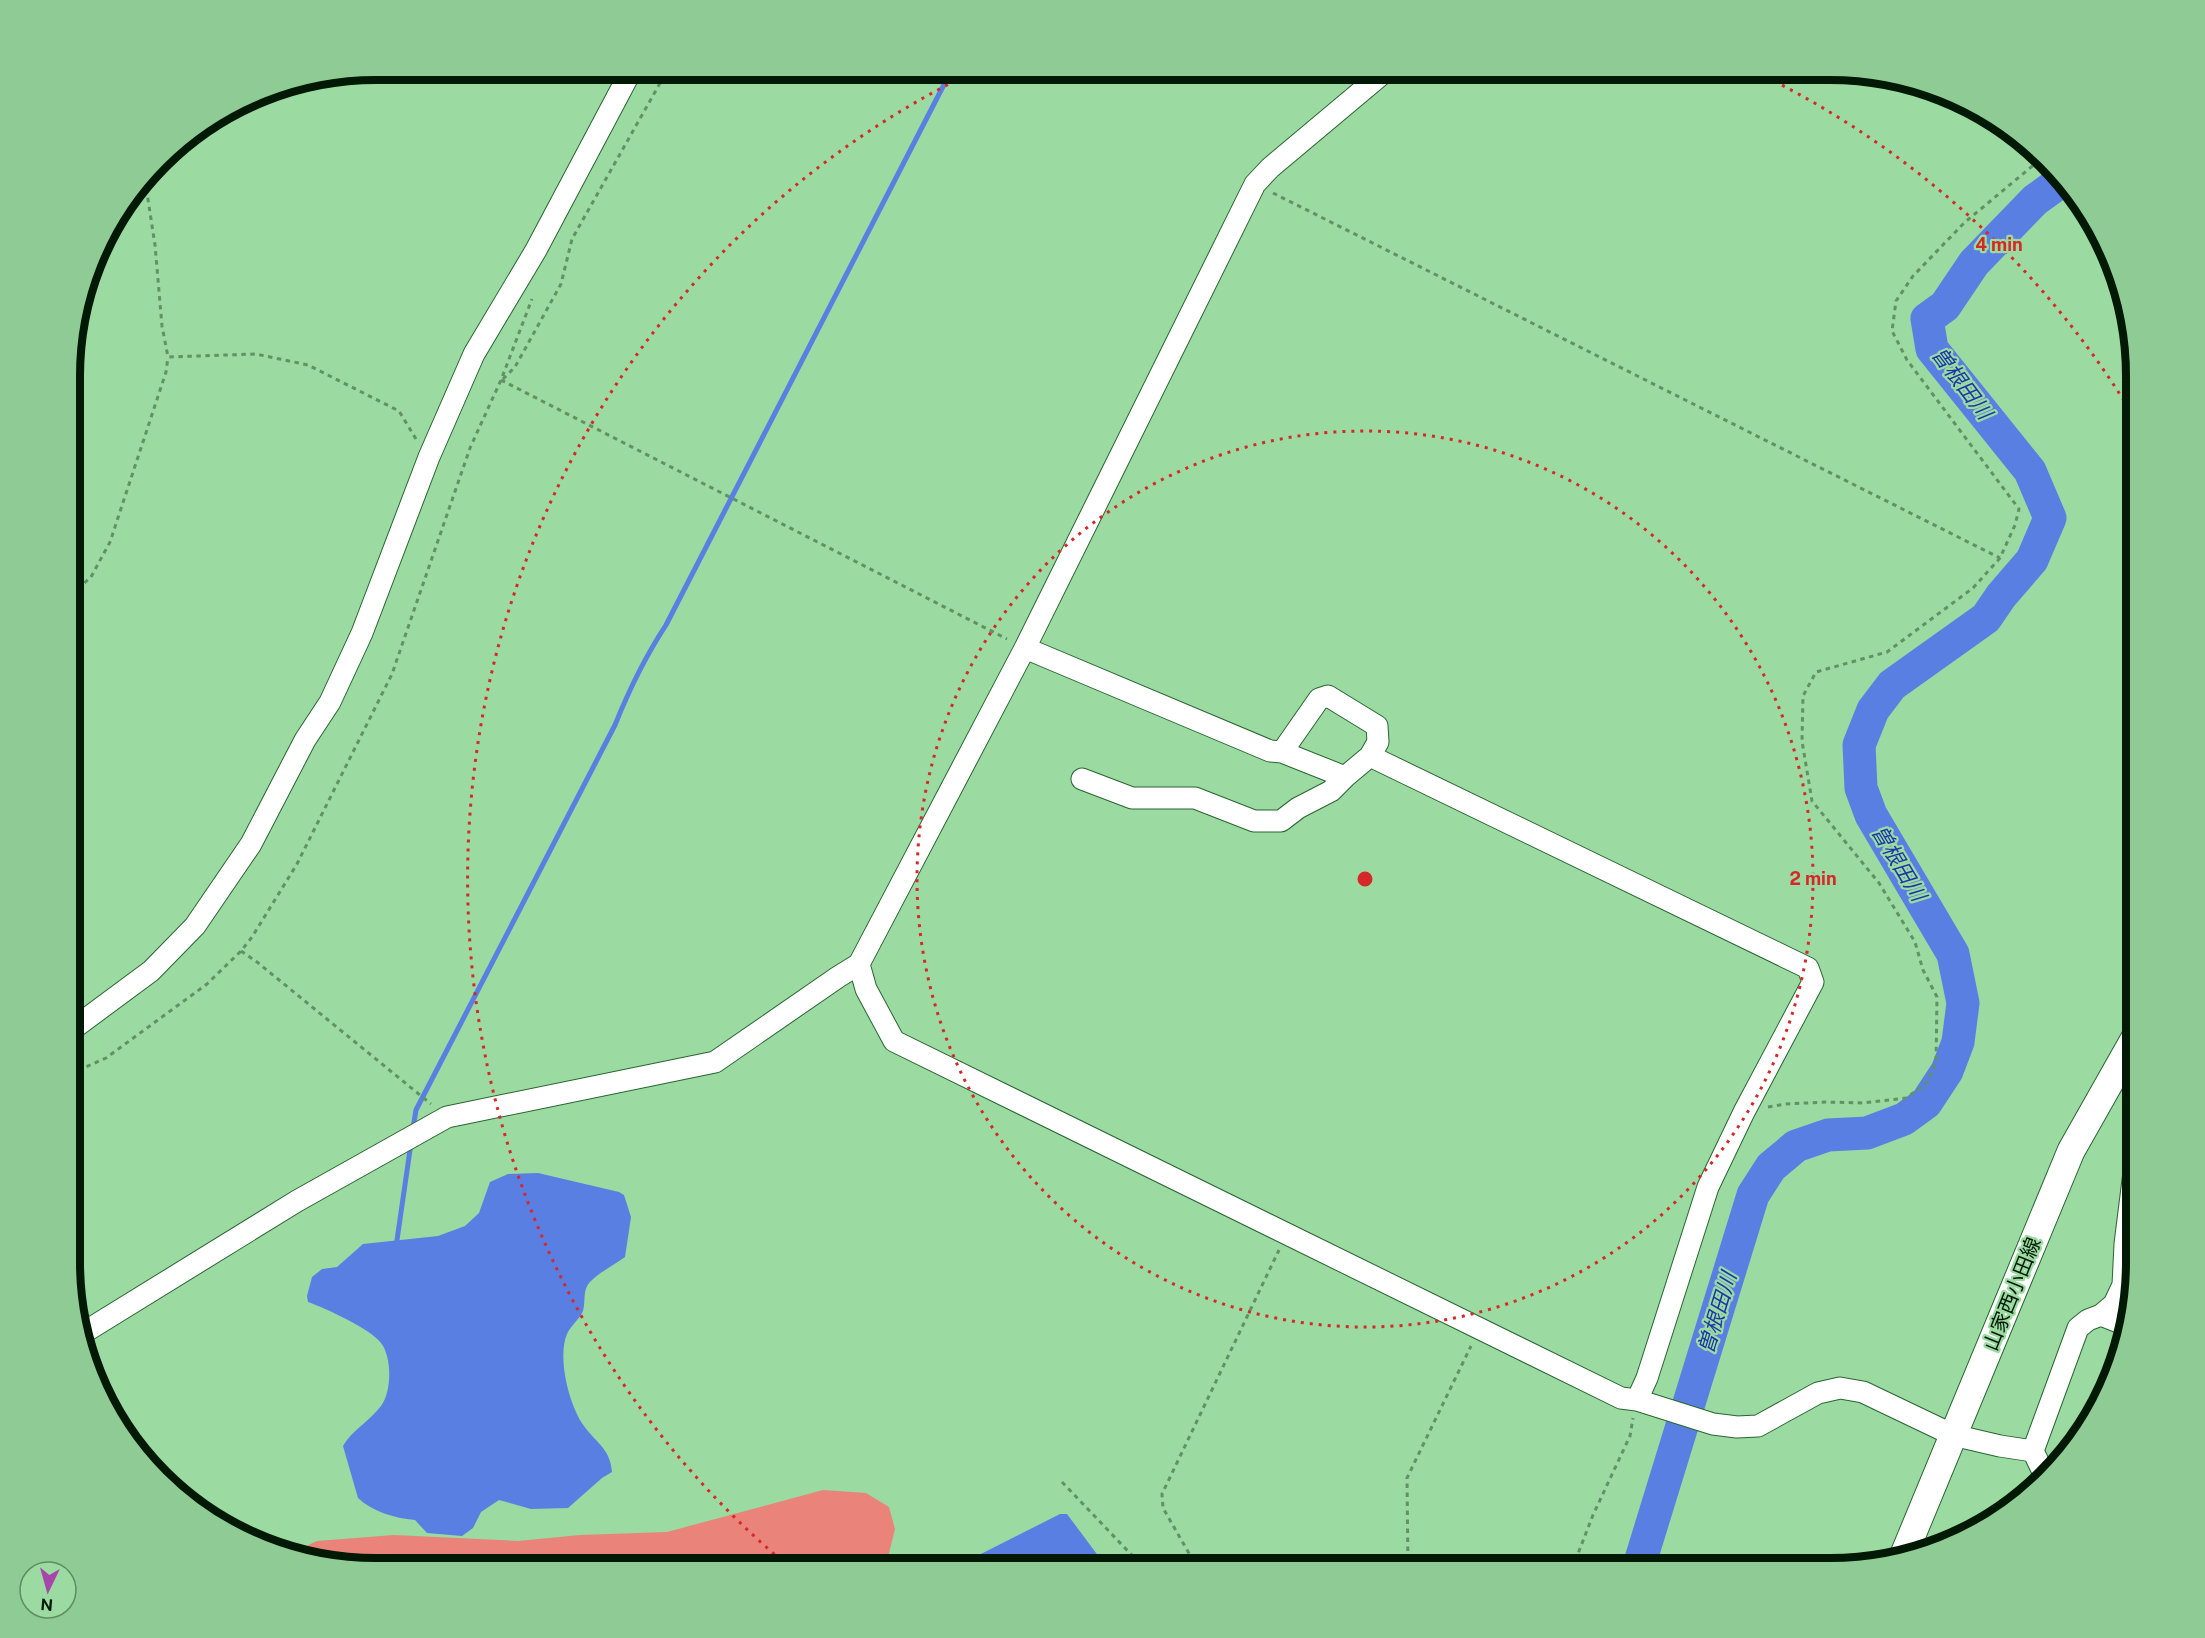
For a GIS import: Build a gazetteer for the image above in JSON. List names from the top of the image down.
{
  "streets": {
    "main road": ["山家西小田線"]
  },
  "water": ["曽根田川"],
  "north": "bottom",
  "rings": ["4 min", "2 min"]
}
